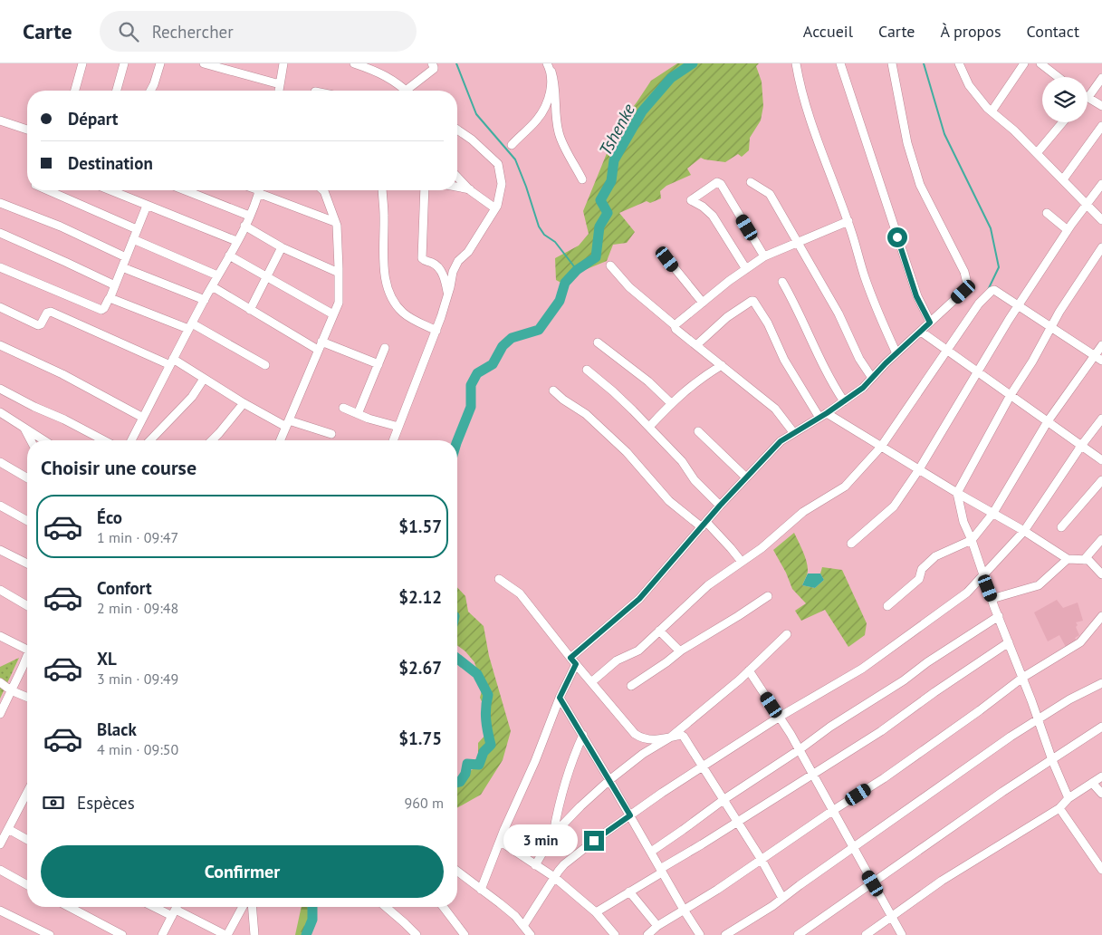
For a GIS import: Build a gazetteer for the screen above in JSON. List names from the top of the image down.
{
  "water": ["Tshenke"],
  "page": {
    "header": "Carte",
    "search": "Rechercher",
    "nav": [
      "Accueil",
      "Carte",
      "À propos",
      "Contact"
    ],
    "banner": ["Départ", "Destination"],
    "heading": "Choisir une course",
    "list": [
      {
        "name": "Éco",
        "note": "1 min · 09:47",
        "value": "$1.57"
      },
      {
        "name": "Confort",
        "note": "2 min · 09:48",
        "value": "$2.12"
      },
      {
        "name": "XL",
        "note": "3 min · 09:49",
        "value": "$2.67"
      },
      {
        "name": "Black",
        "note": "4 min · 09:50",
        "value": "$1.75"
      }
    ],
    "pay": ["Espèces", "960 m"],
    "bubble": "3 min",
    "buttons": "Confirmer"
  }
}
